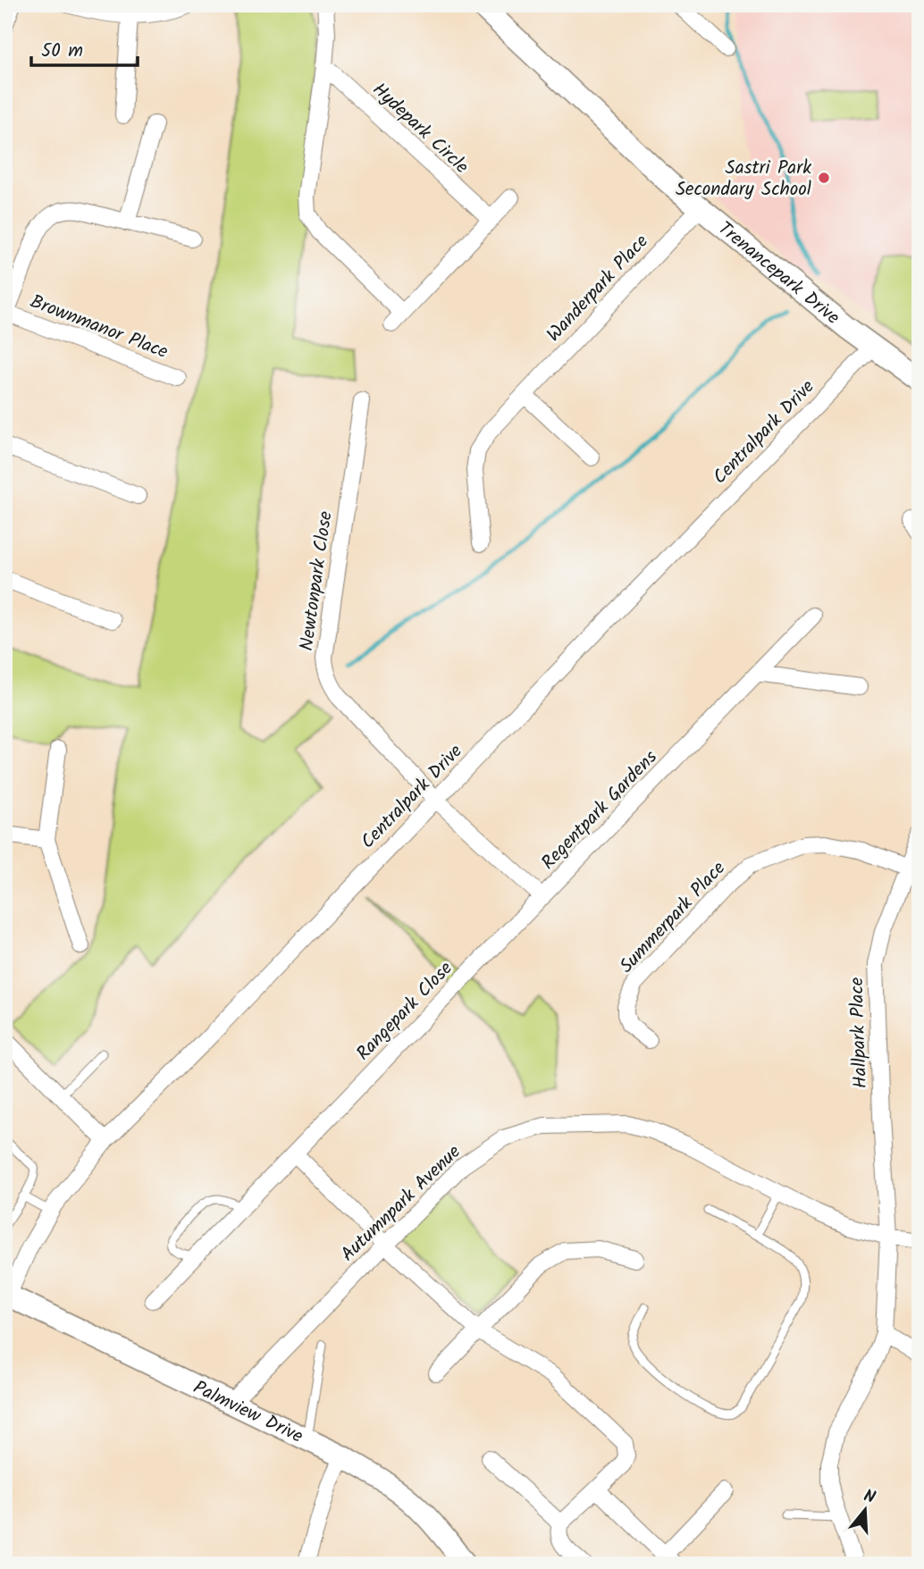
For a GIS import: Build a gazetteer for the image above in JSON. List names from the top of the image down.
{
  "streets": {
    "street": [
      "Hydepark Circle",
      "Trenancepark Drive",
      "Wanderpark Place",
      "Brownmanor Place",
      "Centralpark Drive",
      "Newtonpark Close",
      "Regentpark Gardens",
      "Summerpark Place",
      "Rangepark Close",
      "Hallpark Place",
      "Autumnpark Avenue",
      "Palmview Drive"
    ]
  },
  "crossings": [
    ["Trenancepark Drive", "Wanderpark Place"],
    ["Trenancepark Drive", "Centralpark Drive"],
    ["Centralpark Drive", "Newtonpark Close"],
    ["Centralpark Drive", "Regentpark Gardens"],
    ["Centralpark Drive", "Palmview Drive"],
    ["Newtonpark Close", "Regentpark Gardens"],
    ["Regentpark Gardens", "Rangepark Close"],
    ["Summerpark Place", "Hallpark Place"],
    ["Hallpark Place", "Autumnpark Avenue"],
    ["Autumnpark Avenue", "Palmview Drive"]
  ],
  "places": ["Sastri Park Secondary School"],
  "scale_bar": "50 m",
  "north": "top"
}
